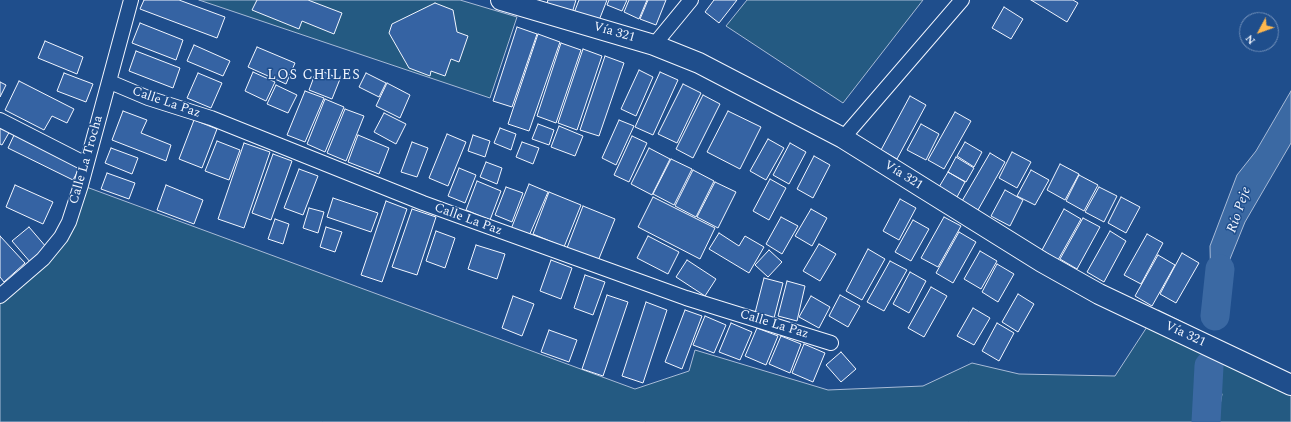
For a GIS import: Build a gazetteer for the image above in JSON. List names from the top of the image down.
{
  "streets": {
    "street": ["Vía 321", "Calle La Paz", "Calle La Trocha"]
  },
  "crossings": [
    ["Calle La Paz", "Calle La Trocha"]
  ],
  "districts": ["LOS CHILES"],
  "water": ["Río Peje"],
  "north": "bottom left"
}
